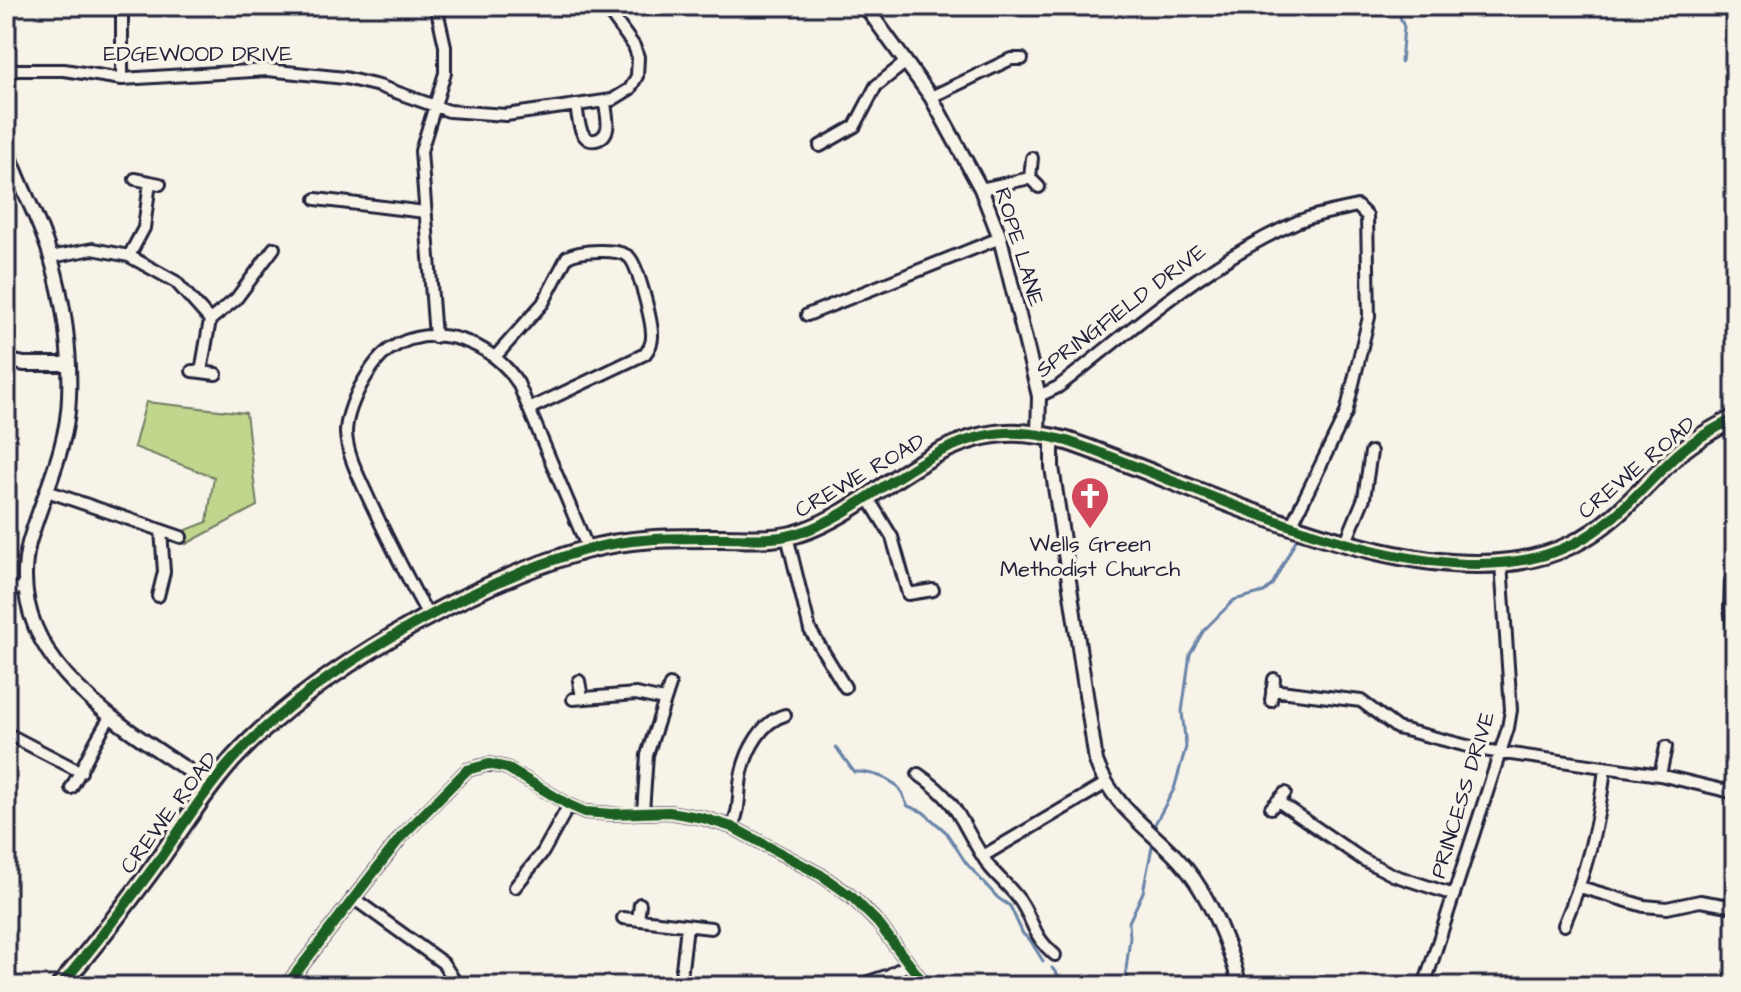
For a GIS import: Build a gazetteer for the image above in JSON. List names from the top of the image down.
{
  "streets": {
    "main road": ["CREWE ROAD"],
    "street": [
      "EDGEWOOD DRIVE",
      "ROPE LANE",
      "SPRINGFIELD DRIVE",
      "PRINCESS DRIVE"
    ]
  },
  "crossings": [
    ["ROPE LANE", "SPRINGFIELD DRIVE"],
    ["ROPE LANE", "CREWE ROAD"],
    ["SPRINGFIELD DRIVE", "CREWE ROAD"],
    ["CREWE ROAD", "PRINCESS DRIVE"]
  ],
  "places": {
    "church": ["Wells Green Methodist Church"]
  }
}
